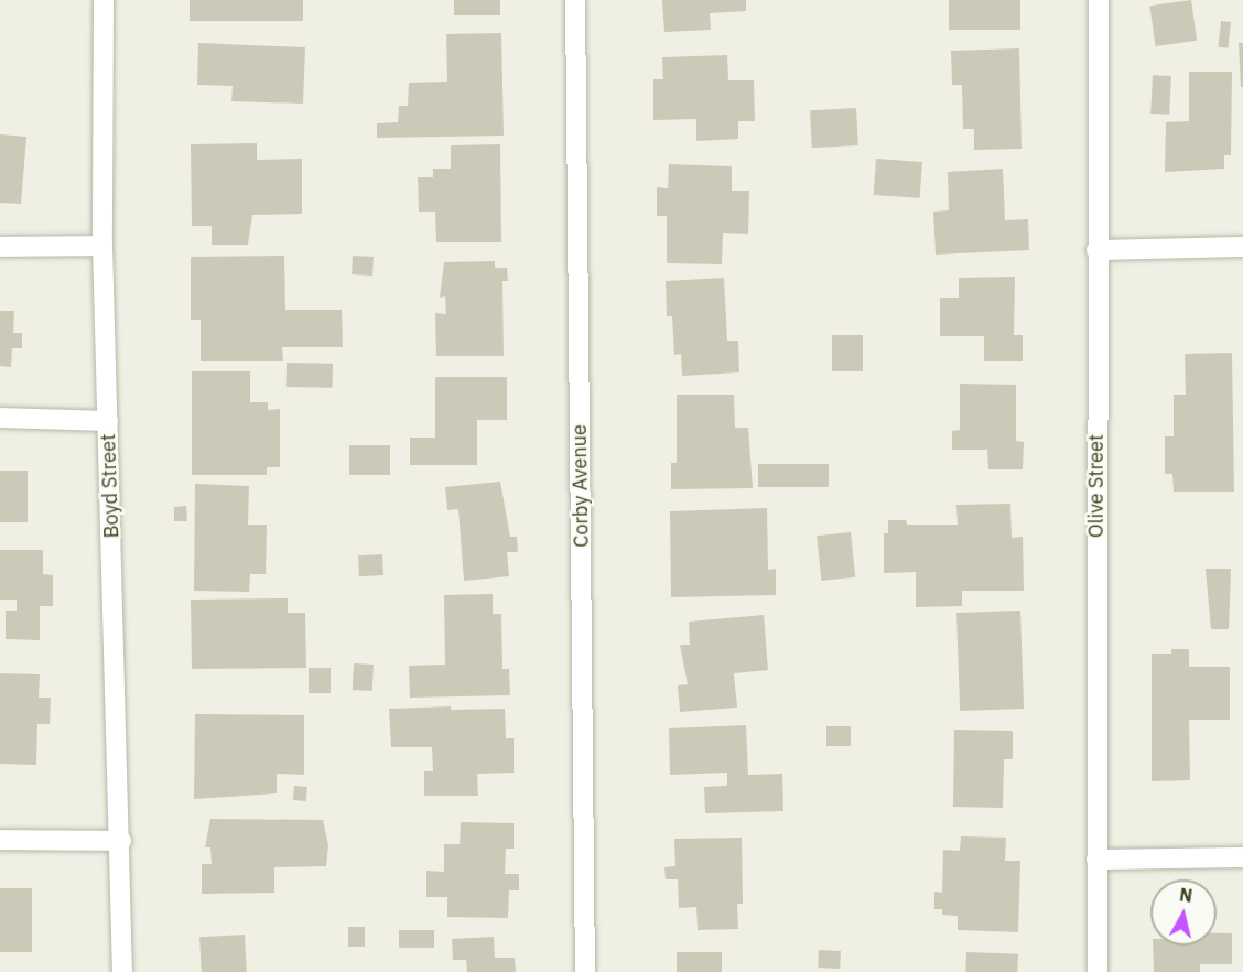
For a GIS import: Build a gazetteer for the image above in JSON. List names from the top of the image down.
{
  "streets": {
    "street": ["Boyd Street", "Corby Avenue", "Olive Street"]
  },
  "north": "top"
}
